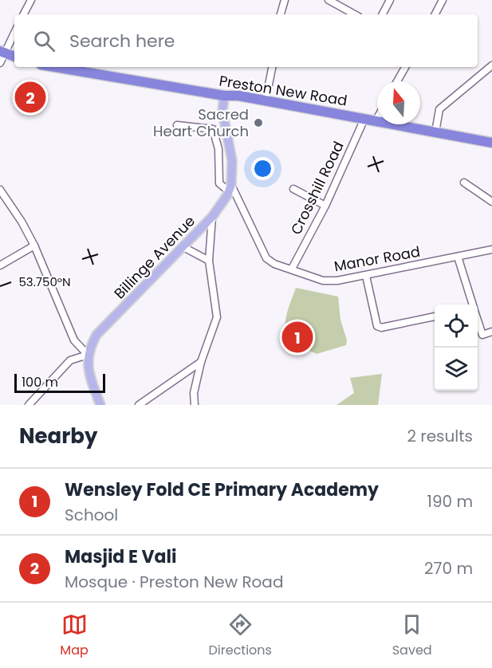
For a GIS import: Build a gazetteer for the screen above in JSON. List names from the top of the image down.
{
  "streets": {
    "highway": ["Preston New Road"],
    "main road": ["Billinge Avenue"],
    "street": ["Crosshill Road", "Manor Road"]
  },
  "crossings": [
    ["Preston New Road", "Crosshill Road"],
    ["Crosshill Road", "Manor Road"],
    ["Billinge Avenue", "Manor Road"]
  ],
  "places": ["Sacred Heart Church"],
  "scale_bar": "100 m",
  "north": "top",
  "page": {
    "search": "Search here",
    "pins": ["2", "1"],
    "scale": "100 m",
    "heading": ["Nearby", "2 results"],
    "list": [
      {
        "mark": "1",
        "name": "Wensley Fold CE Primary Academy",
        "note": "School",
        "value": "190 m"
      },
      {
        "mark": "2",
        "name": "Masjid E Vali",
        "note": "Mosque · Preston New Road",
        "value": "270 m"
      }
    ],
    "nav": ["Map", "Directions", "Saved"]
  },
  "coordinates": ["53.750°N"]
}
